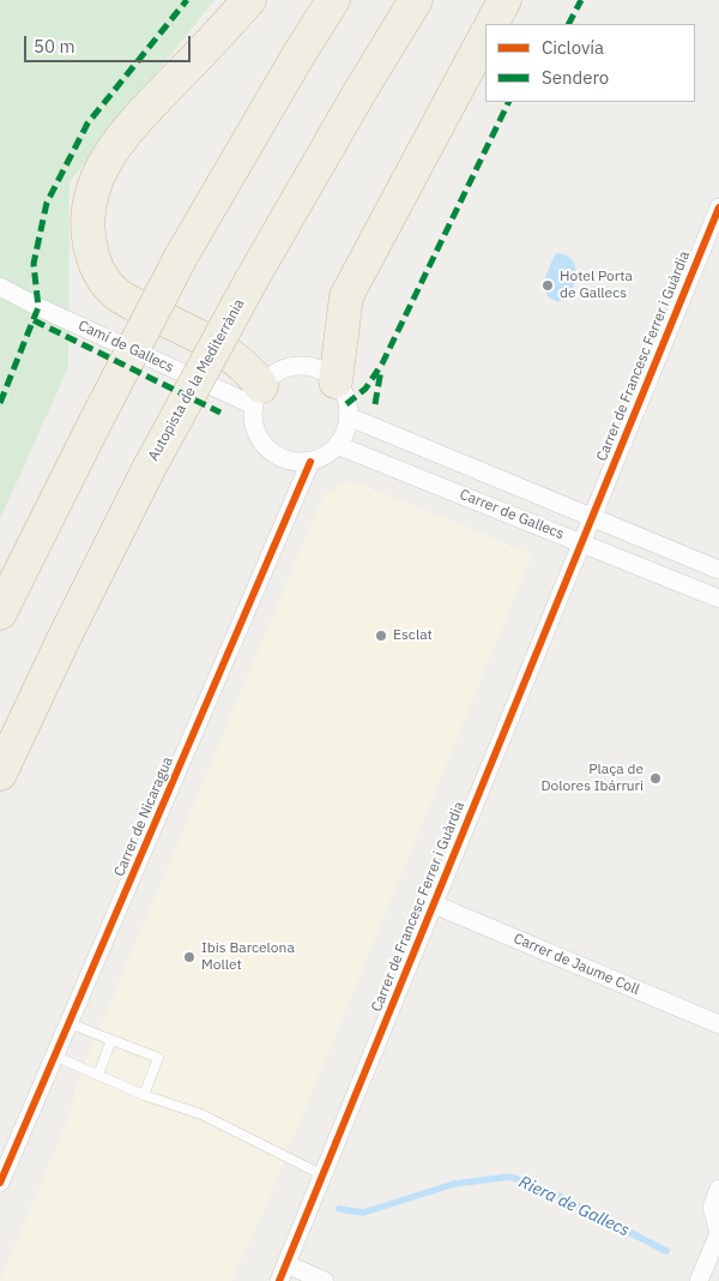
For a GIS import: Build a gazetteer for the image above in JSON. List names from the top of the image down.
{
  "streets": {
    "highway": ["Autopista de la Mediterrània"],
    "street": [
      "Camí de Gallecs",
      "Carrer de Francesc Ferrer i Guàrdia",
      "Carrer de Gallecs",
      "Carrer de Nicaragua",
      "Carrer de Jaume Coll"
    ]
  },
  "crossings": [
    ["Camí de Gallecs", "Carrer de Gallecs"],
    ["Camí de Gallecs", "Carrer de Nicaragua"],
    ["Carrer de Francesc Ferrer i Guàrdia", "Carrer de Gallecs"],
    ["Carrer de Francesc Ferrer i Guàrdia", "Carrer de Jaume Coll"],
    ["Carrer de Gallecs", "Carrer de Nicaragua"]
  ],
  "water": ["Riera de Gallecs"],
  "places": [
    "Hotel Porta de Gallecs",
    "Esclat",
    "Plaça de Dolores Ibárruri",
    "Ibis Barcelona Mollet"
  ],
  "legend": ["Ciclovía", "Sendero"],
  "scale_bar": "50 m"
}
